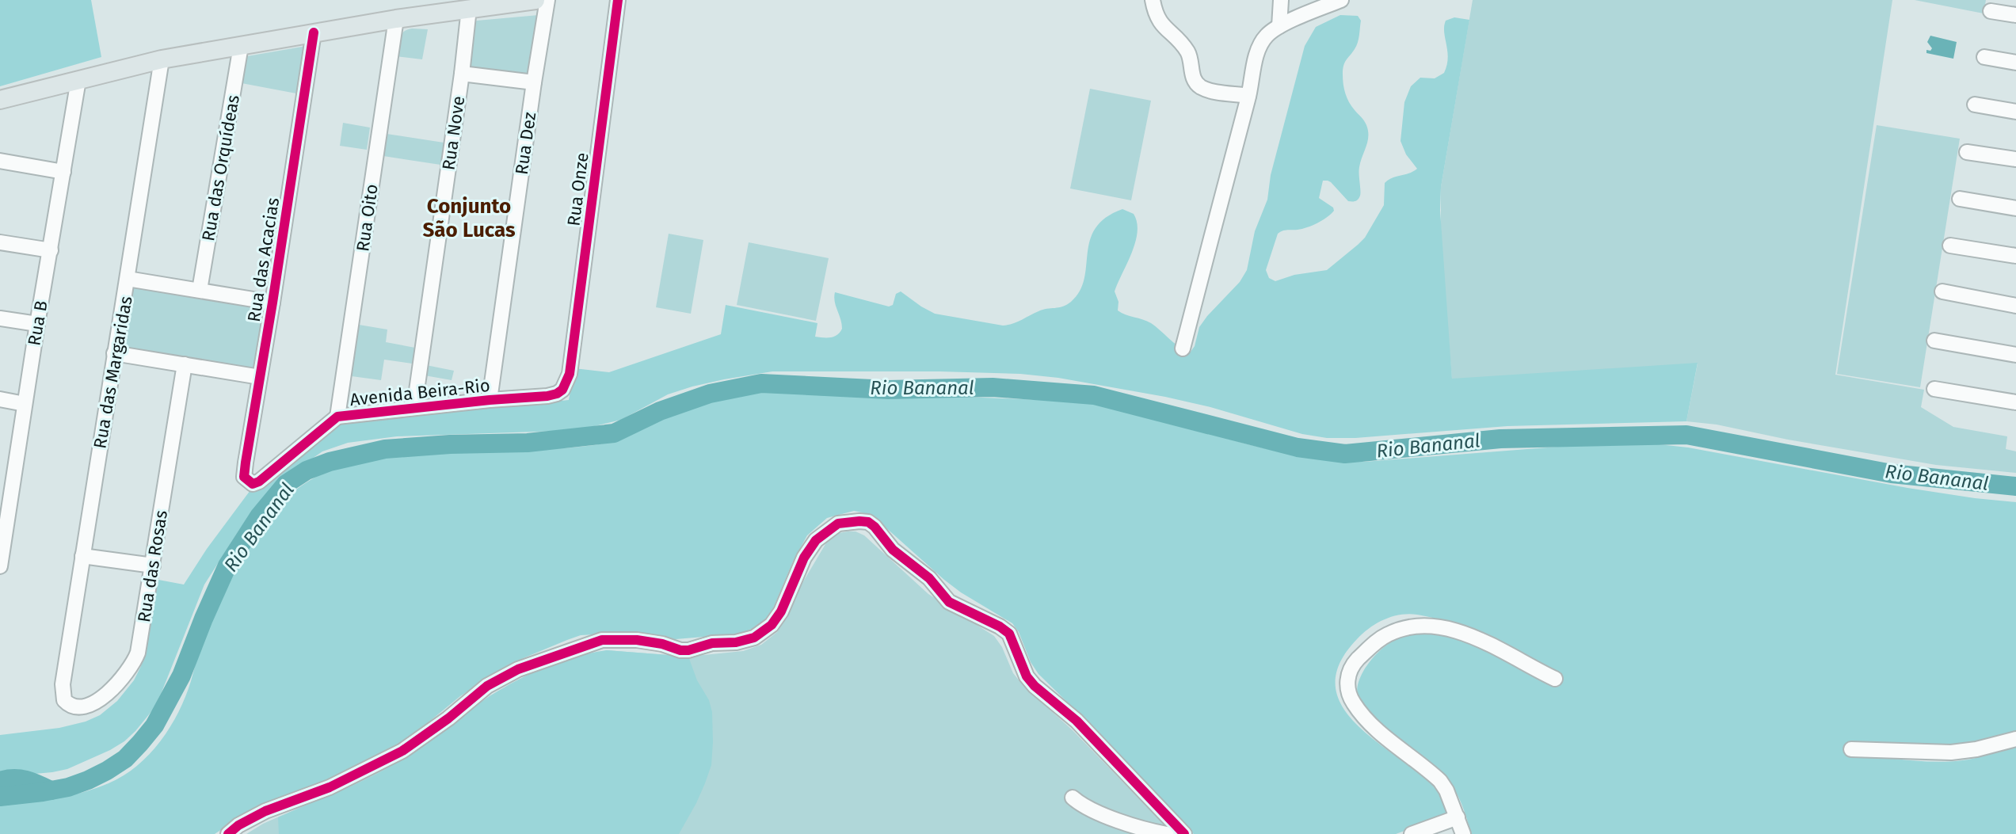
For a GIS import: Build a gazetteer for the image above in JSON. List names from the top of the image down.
{
  "streets": {
    "street": [
      "Rua Nove",
      "Rua Dez",
      "Rua das Orquídeas",
      "Rua Onze",
      "Rua Oito",
      "Rua das Acacias",
      "Rua B",
      "Rua das Margaridas",
      "Avenida Beira-Rio",
      "Rua das Rosas"
    ]
  },
  "crossings": [
    ["Rua Nove", "Avenida Beira-Rio"],
    ["Rua Dez", "Avenida Beira-Rio"],
    ["Rua Onze", "Avenida Beira-Rio"],
    ["Rua Oito", "Avenida Beira-Rio"],
    ["Rua das Acacias", "Avenida Beira-Rio"],
    ["Rua das Margaridas", "Rua das Rosas"]
  ],
  "districts": ["Conjunto São Lucas"],
  "water": ["Rio Bananal"]
}
